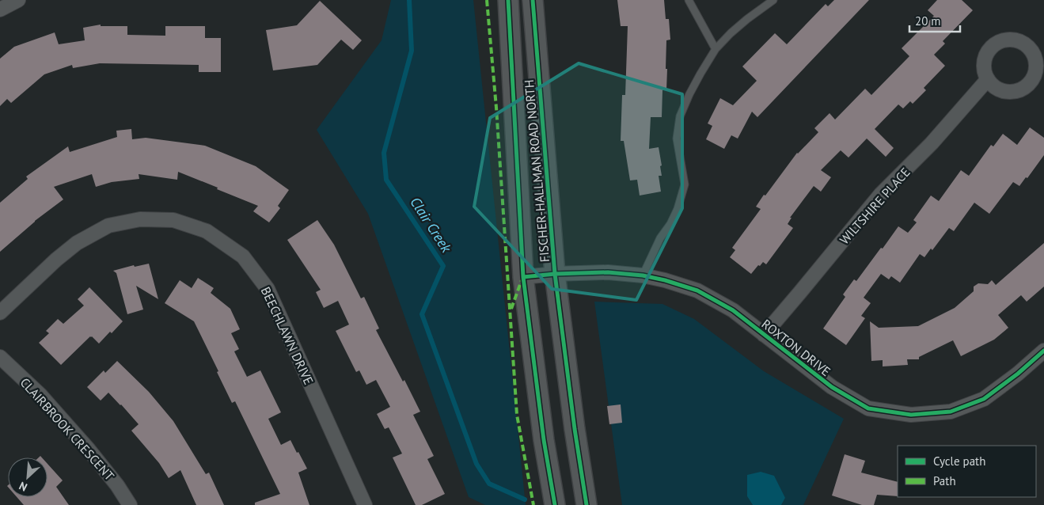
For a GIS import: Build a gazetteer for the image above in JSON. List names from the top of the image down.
{
  "streets": {
    "main road": ["FISCHER-HALLMAN ROAD NORTH"],
    "street": [
      "WILTSHIRE PLACE",
      "BEECHLAWN DRIVE",
      "ROXTON DRIVE",
      "CLAIRBROOK CRESCENT"
    ]
  },
  "crossings": [
    ["FISCHER-HALLMAN ROAD NORTH", "ROXTON DRIVE"],
    ["WILTSHIRE PLACE", "ROXTON DRIVE"]
  ],
  "water": ["Clair Creek"],
  "legend": ["Cycle path", "Path"],
  "scale_bar": "20 m",
  "north": "bottom left"
}
